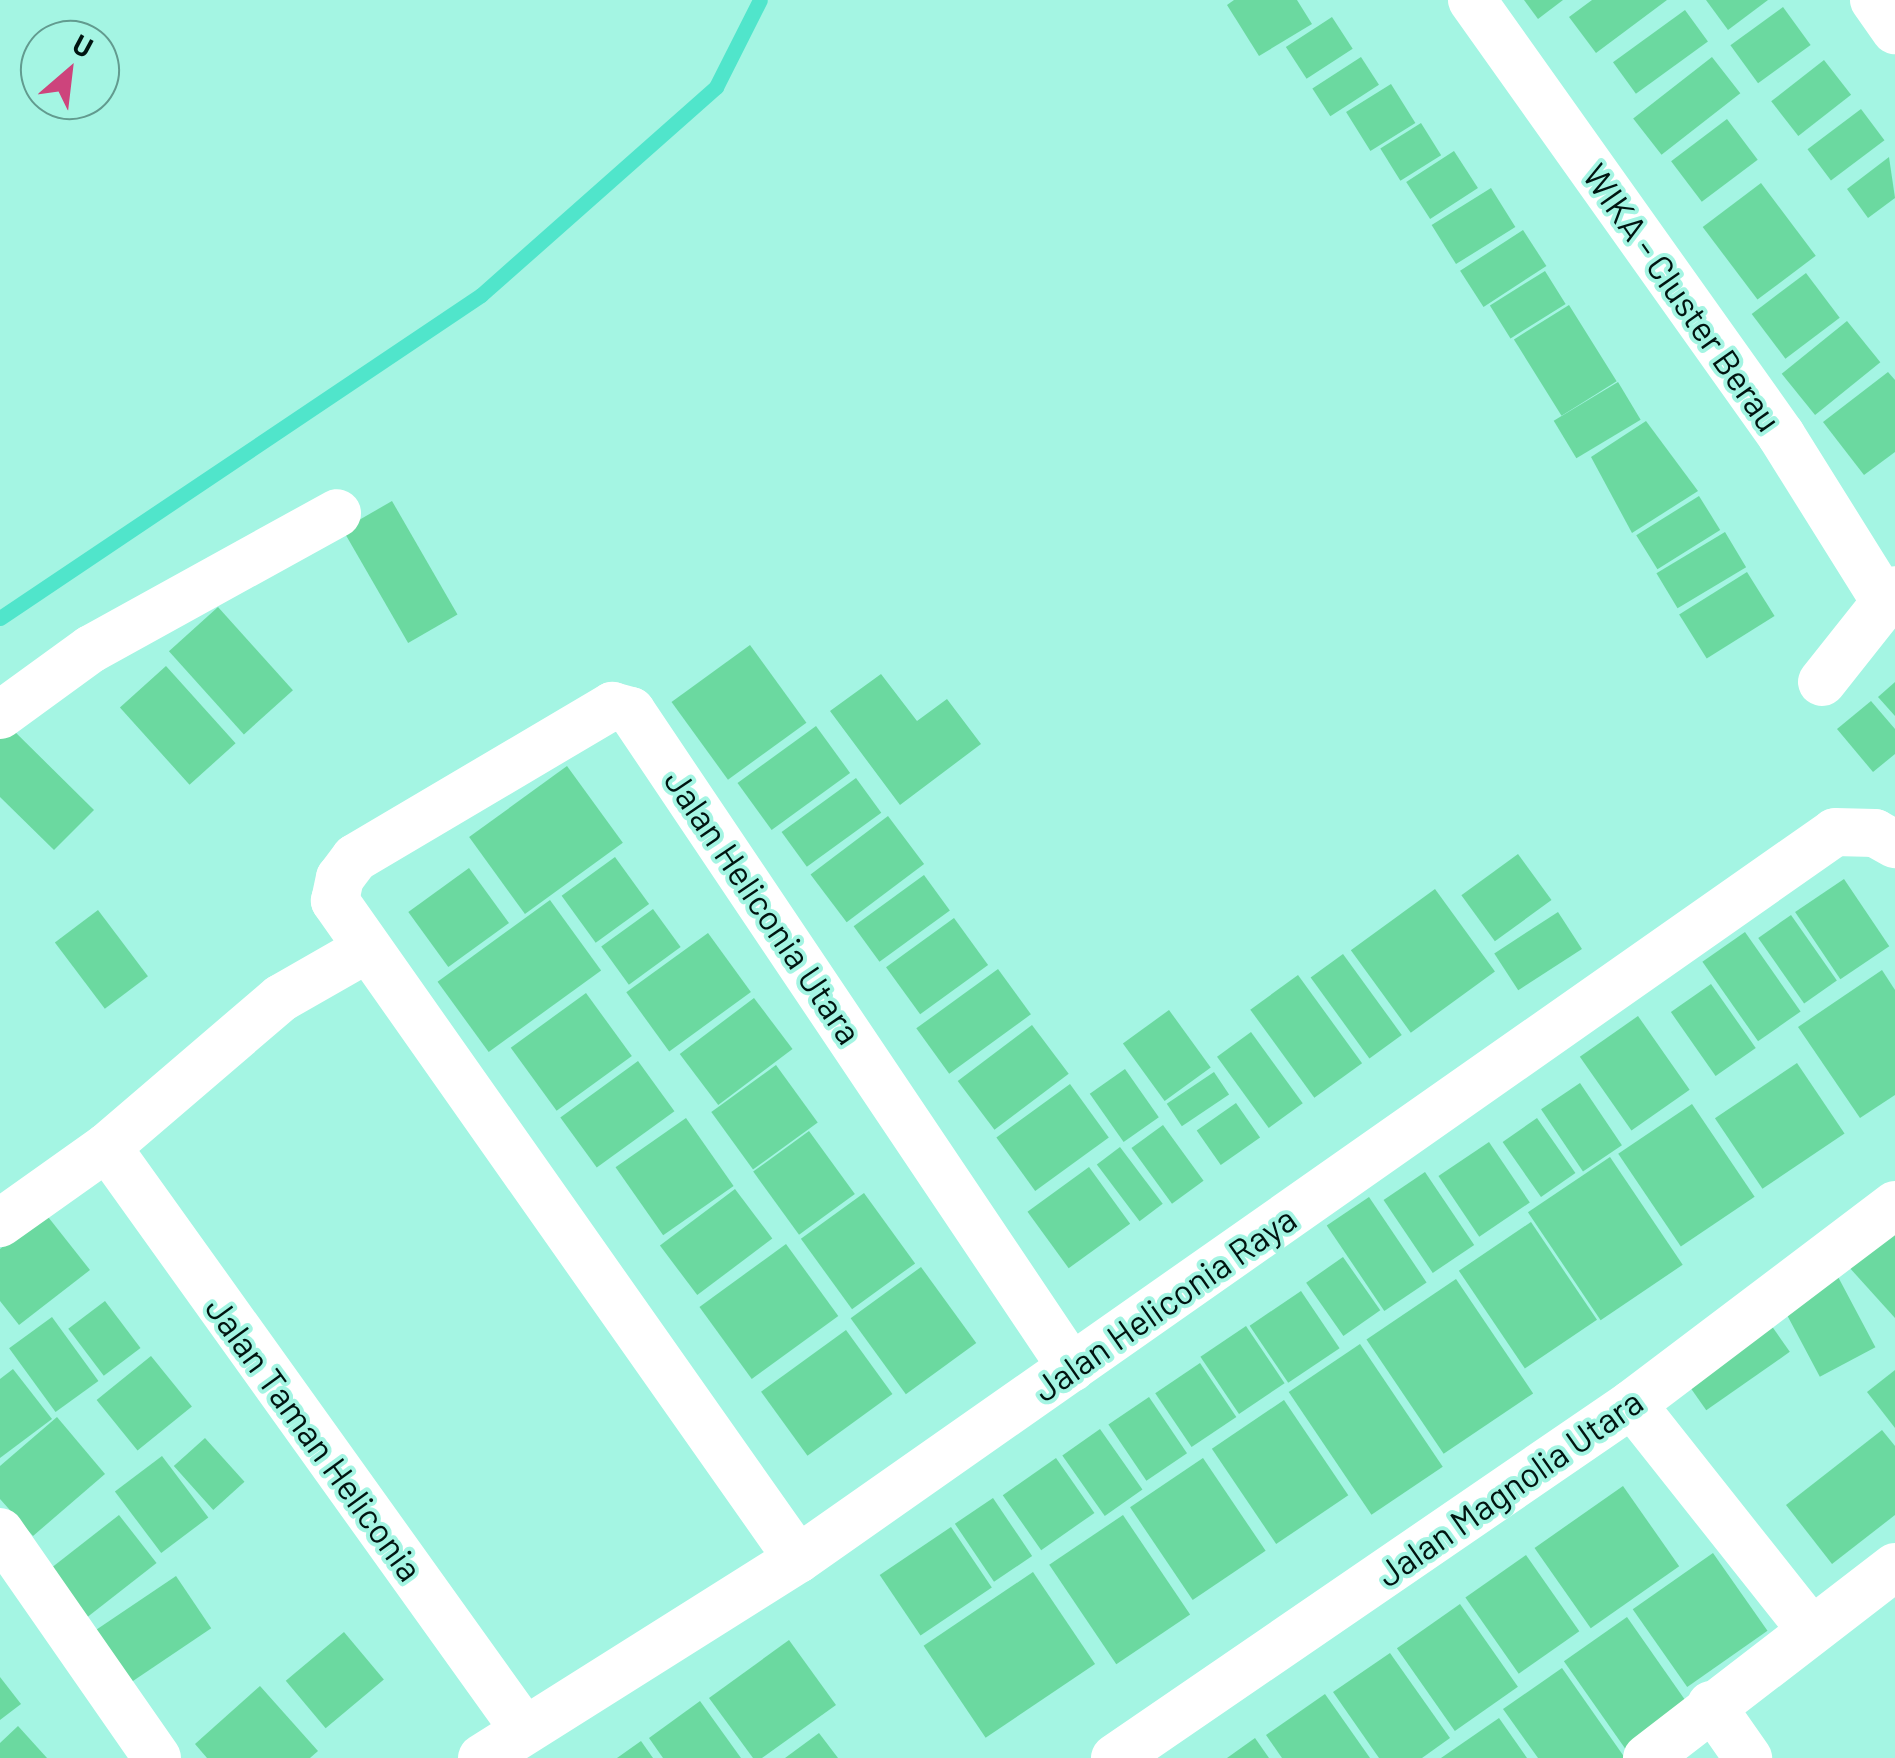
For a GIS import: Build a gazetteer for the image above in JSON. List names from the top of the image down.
{
  "streets": {
    "street": [
      "WIKA - Cluster Berau",
      "Jalan Heliconia Utara",
      "Jalan Heliconia Raya",
      "Jalan Taman Heliconia",
      "Jalan Magnolia Utara"
    ]
  },
  "crossings": [
    ["Jalan Heliconia Utara", "Jalan Heliconia Raya"],
    ["Jalan Heliconia Raya", "Jalan Taman Heliconia"]
  ],
  "north": "top right"
}
